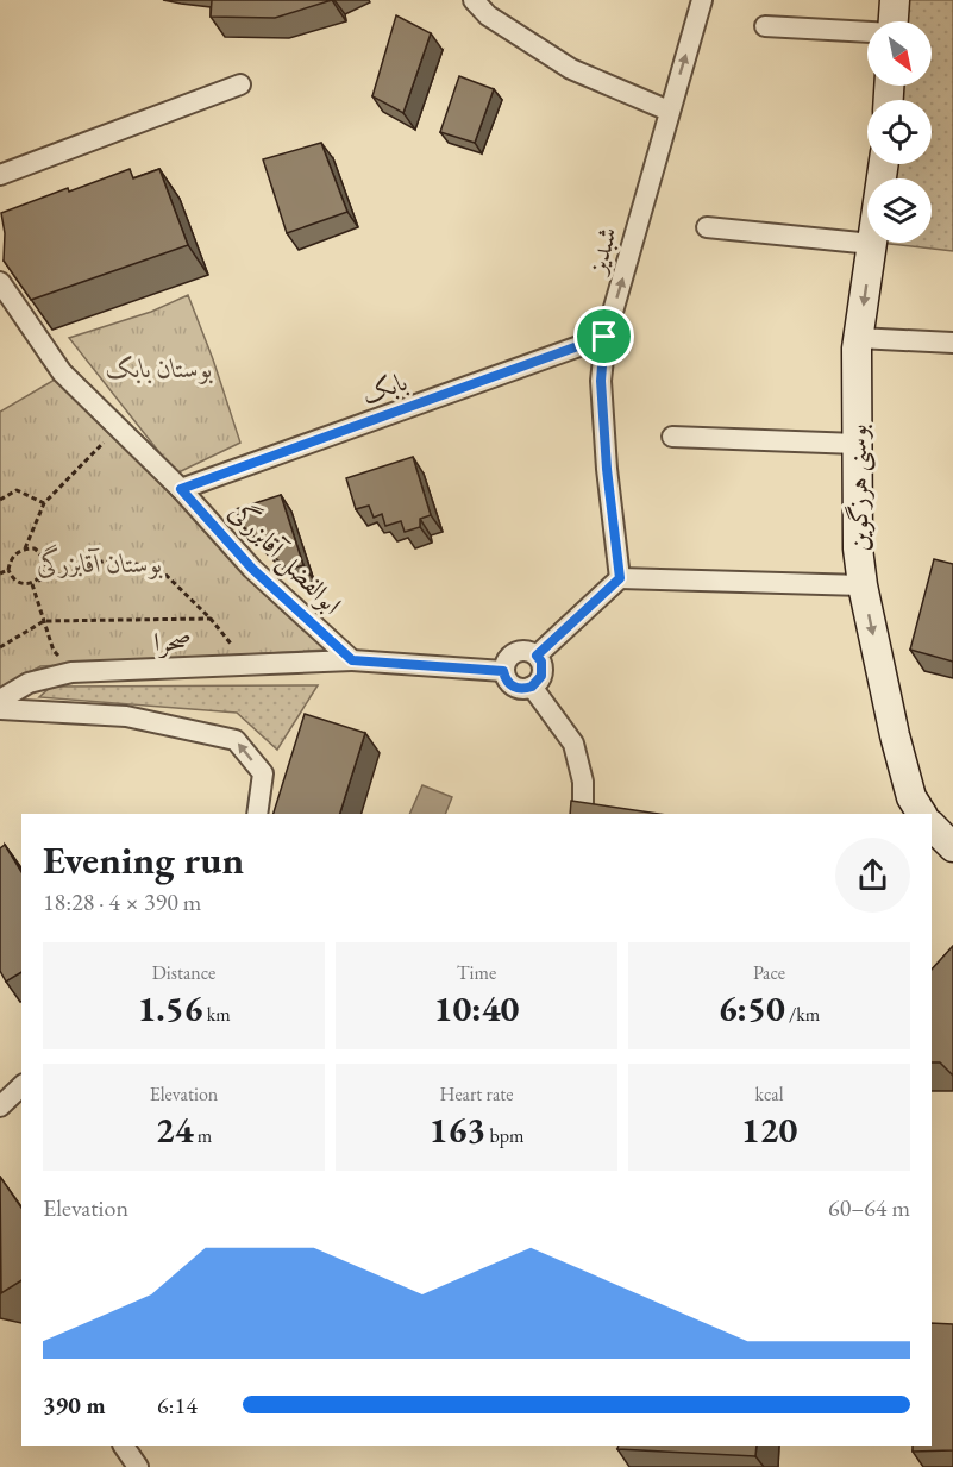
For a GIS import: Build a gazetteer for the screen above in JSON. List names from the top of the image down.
{
  "streets": {
    "street": [
      "شبدیز",
      "بابک",
      "بوسنی هرزگوین",
      "ابوالفضل آقابزرگی",
      "صحرا"
    ]
  },
  "crossings": [
    ["شبدیز", "بابک"],
    ["بابک", "ابوالفضل آقابزرگی"],
    ["ابوالفضل آقابزرگی", "صحرا"]
  ],
  "one_way": ["شبدیز", "بوسنی هرزگوین"],
  "parks": ["بوستان بابک", "بوستان آقابزرگی"],
  "north": "bottom right",
  "page": {
    "heading": ["Evening run", "18:28 · 4 × 390 m"],
    "stats": [
      ["Distance", "1.56 km"],
      ["Time", "10:40"],
      ["Pace", "6:50 /km"],
      ["Elevation", "24 m"],
      ["Heart rate", "163 bpm"],
      ["kcal", "120"]
    ],
    "chart": ["Elevation", "60–64 m"],
    "list": [
      {
        "name": "390 m",
        "note": "6:14"
      }
    ]
  }
}
